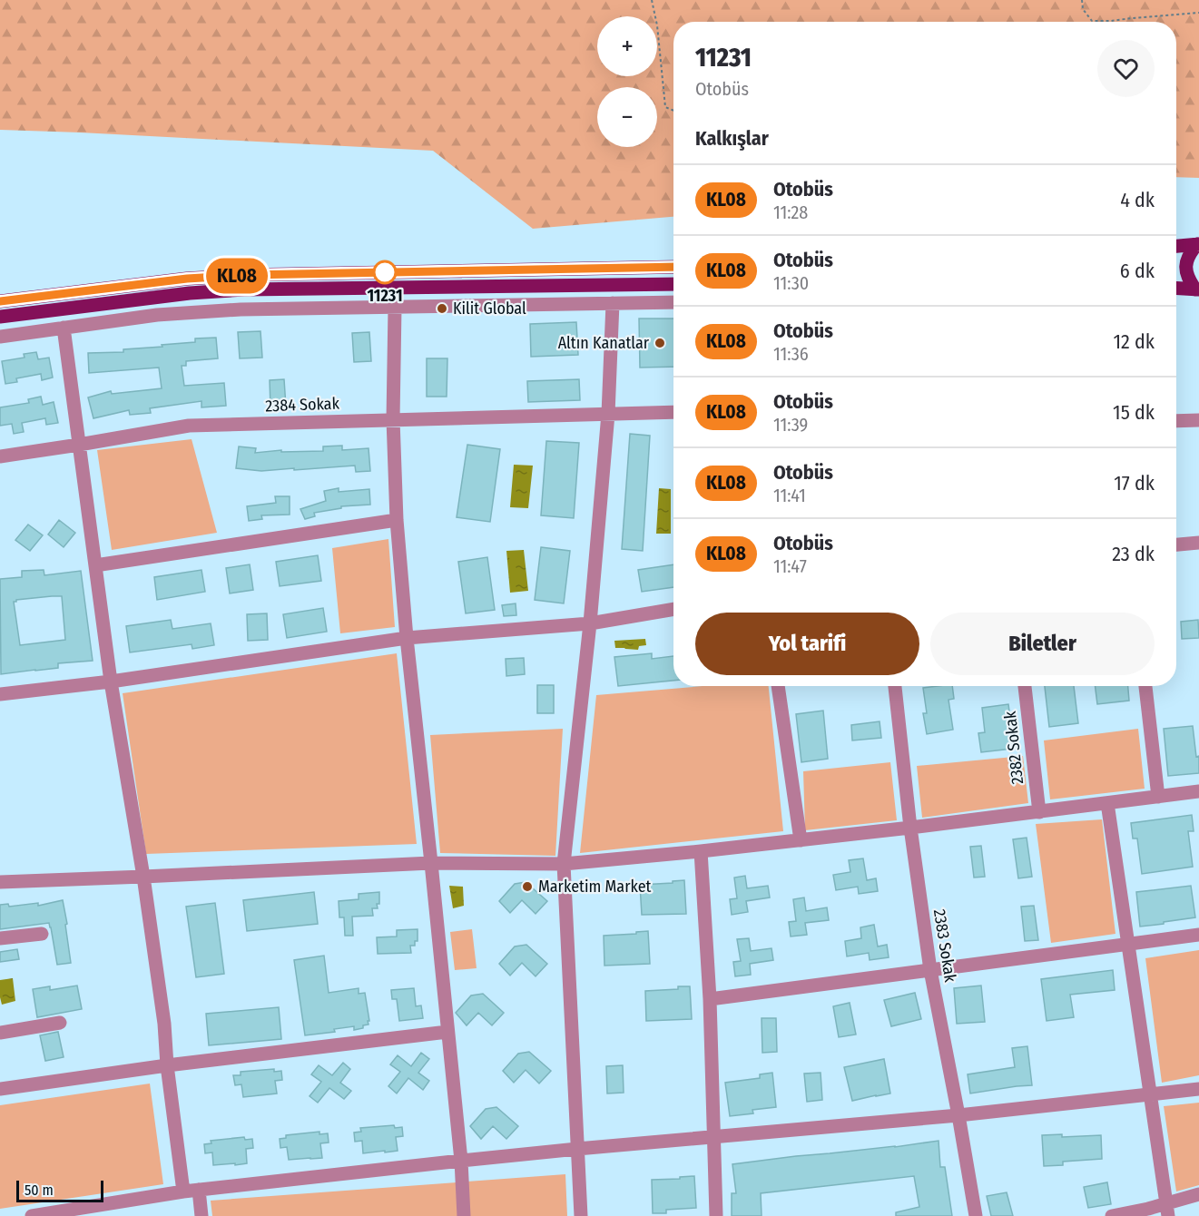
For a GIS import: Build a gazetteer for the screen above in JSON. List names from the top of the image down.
{
  "streets": {
    "street": ["2384 Sokak", "2382 Sokak", "2383 Sokak"]
  },
  "places": [
    "11231",
    "Kilit Global",
    "Altın Kanatlar",
    "Marketim Market"
  ],
  "lines": ["bus line KL08"],
  "scale_bar": "50 m",
  "page": {
    "on_map": "KL08",
    "map_buttons": ["+", "−"],
    "heading": [
      ["11231", "Otobüs"],
      "Kalkışlar"
    ],
    "list": [
      {
        "mark": "KL08",
        "name": "Otobüs",
        "note": "11:28",
        "value": "4 dk"
      },
      {
        "mark": "KL08",
        "name": "Otobüs",
        "note": "11:30",
        "value": "6 dk"
      },
      {
        "mark": "KL08",
        "name": "Otobüs",
        "note": "11:36",
        "value": "12 dk"
      },
      {
        "mark": "KL08",
        "name": "Otobüs",
        "note": "11:39",
        "value": "15 dk"
      },
      {
        "mark": "KL08",
        "name": "Otobüs",
        "note": "11:41",
        "value": "17 dk"
      },
      {
        "mark": "KL08",
        "name": "Otobüs",
        "note": "11:47",
        "value": "23 dk"
      }
    ],
    "buttons": ["Yol tarifi", "Biletler"],
    "scale": "50 m"
  }
}
